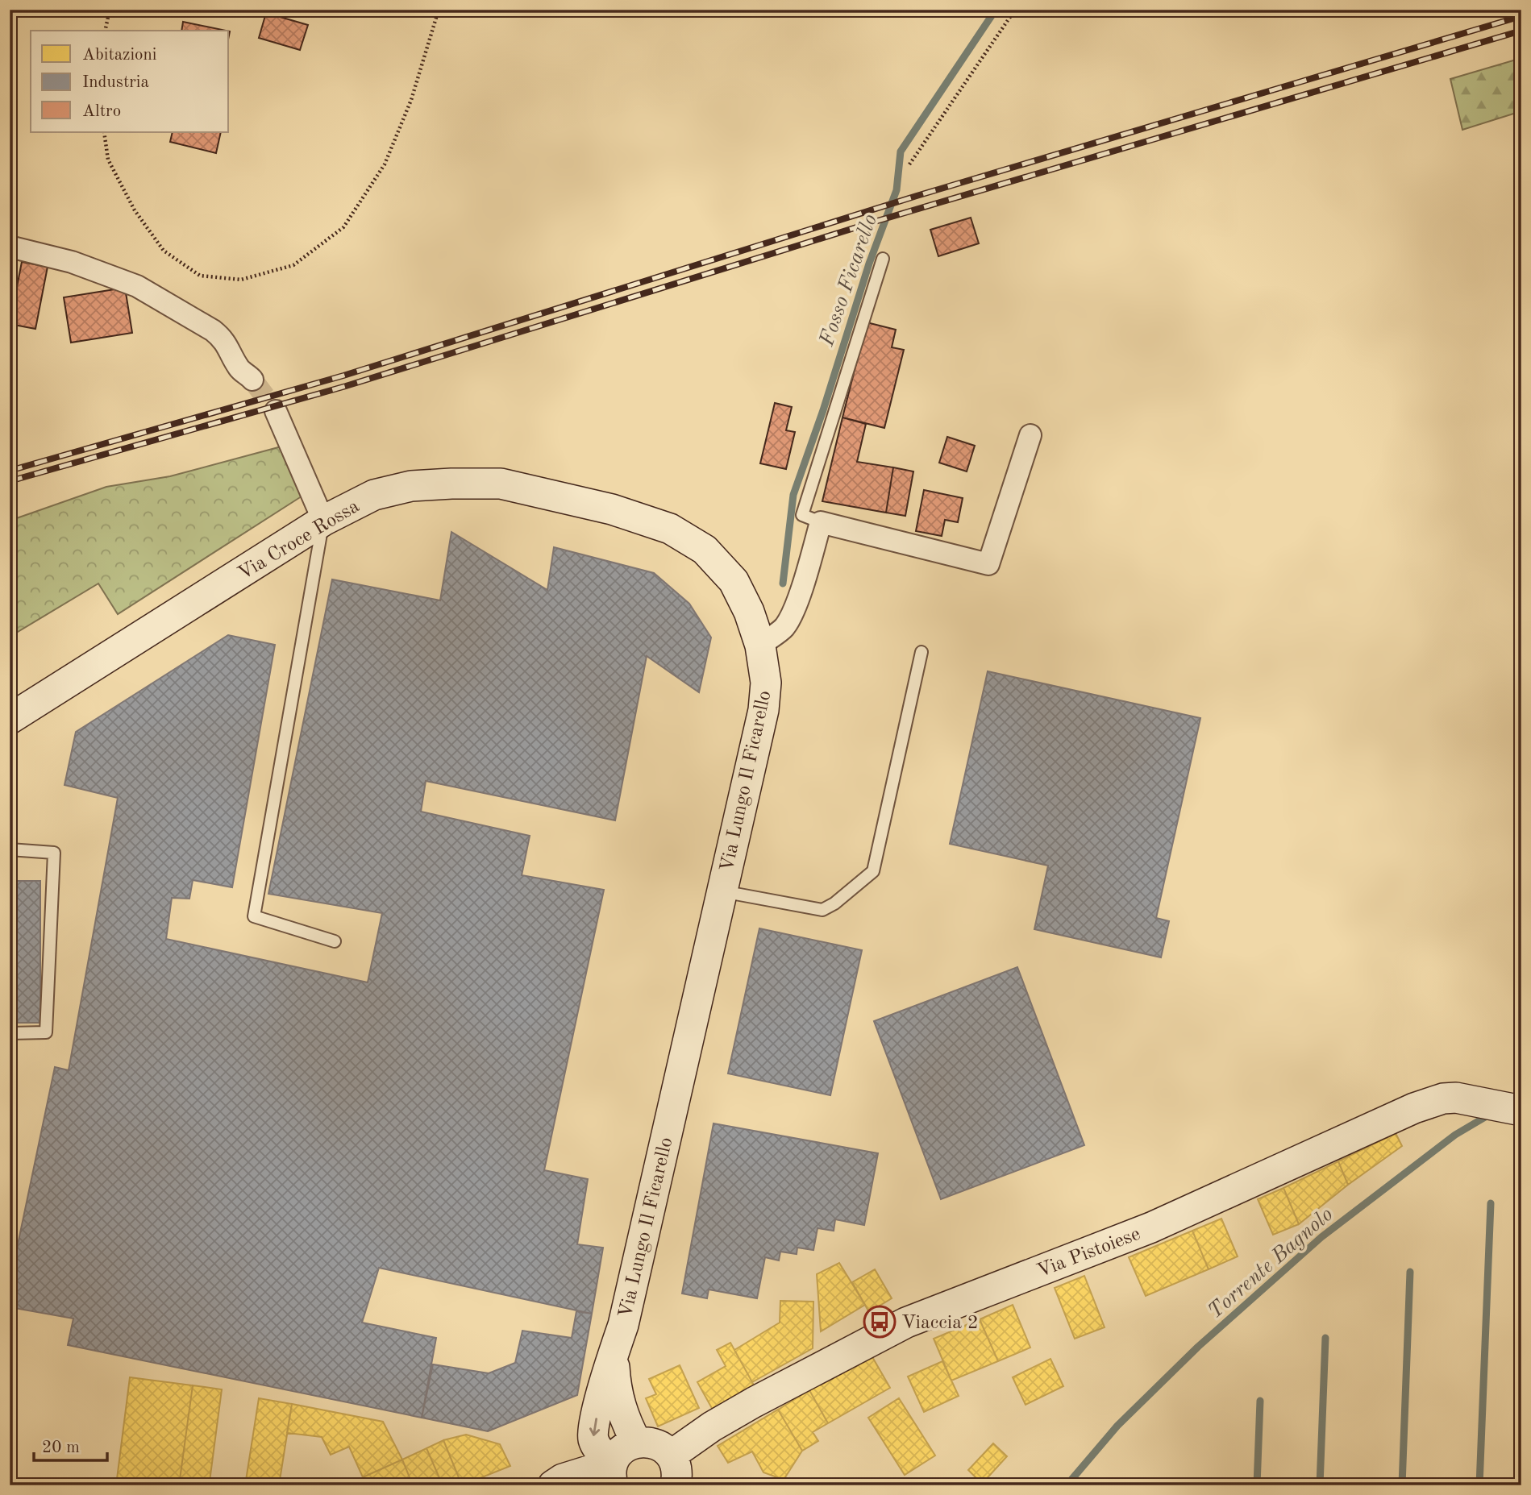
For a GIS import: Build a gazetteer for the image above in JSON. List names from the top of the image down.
{
  "streets": {
    "street": ["Via Croce Rossa", "Via Lungo Il Ficarello", "Via Pistoiese"]
  },
  "crossings": [
    ["Via Croce Rossa", "Via Lungo Il Ficarello"]
  ],
  "water": ["Fosso Ficarello", "Torrente Bagnolo"],
  "places": {
    "bus stop": ["Viaccia 2"]
  },
  "legend": ["Abitazioni", "Industria", "Altro"],
  "scale_bar": "20 m"
}
